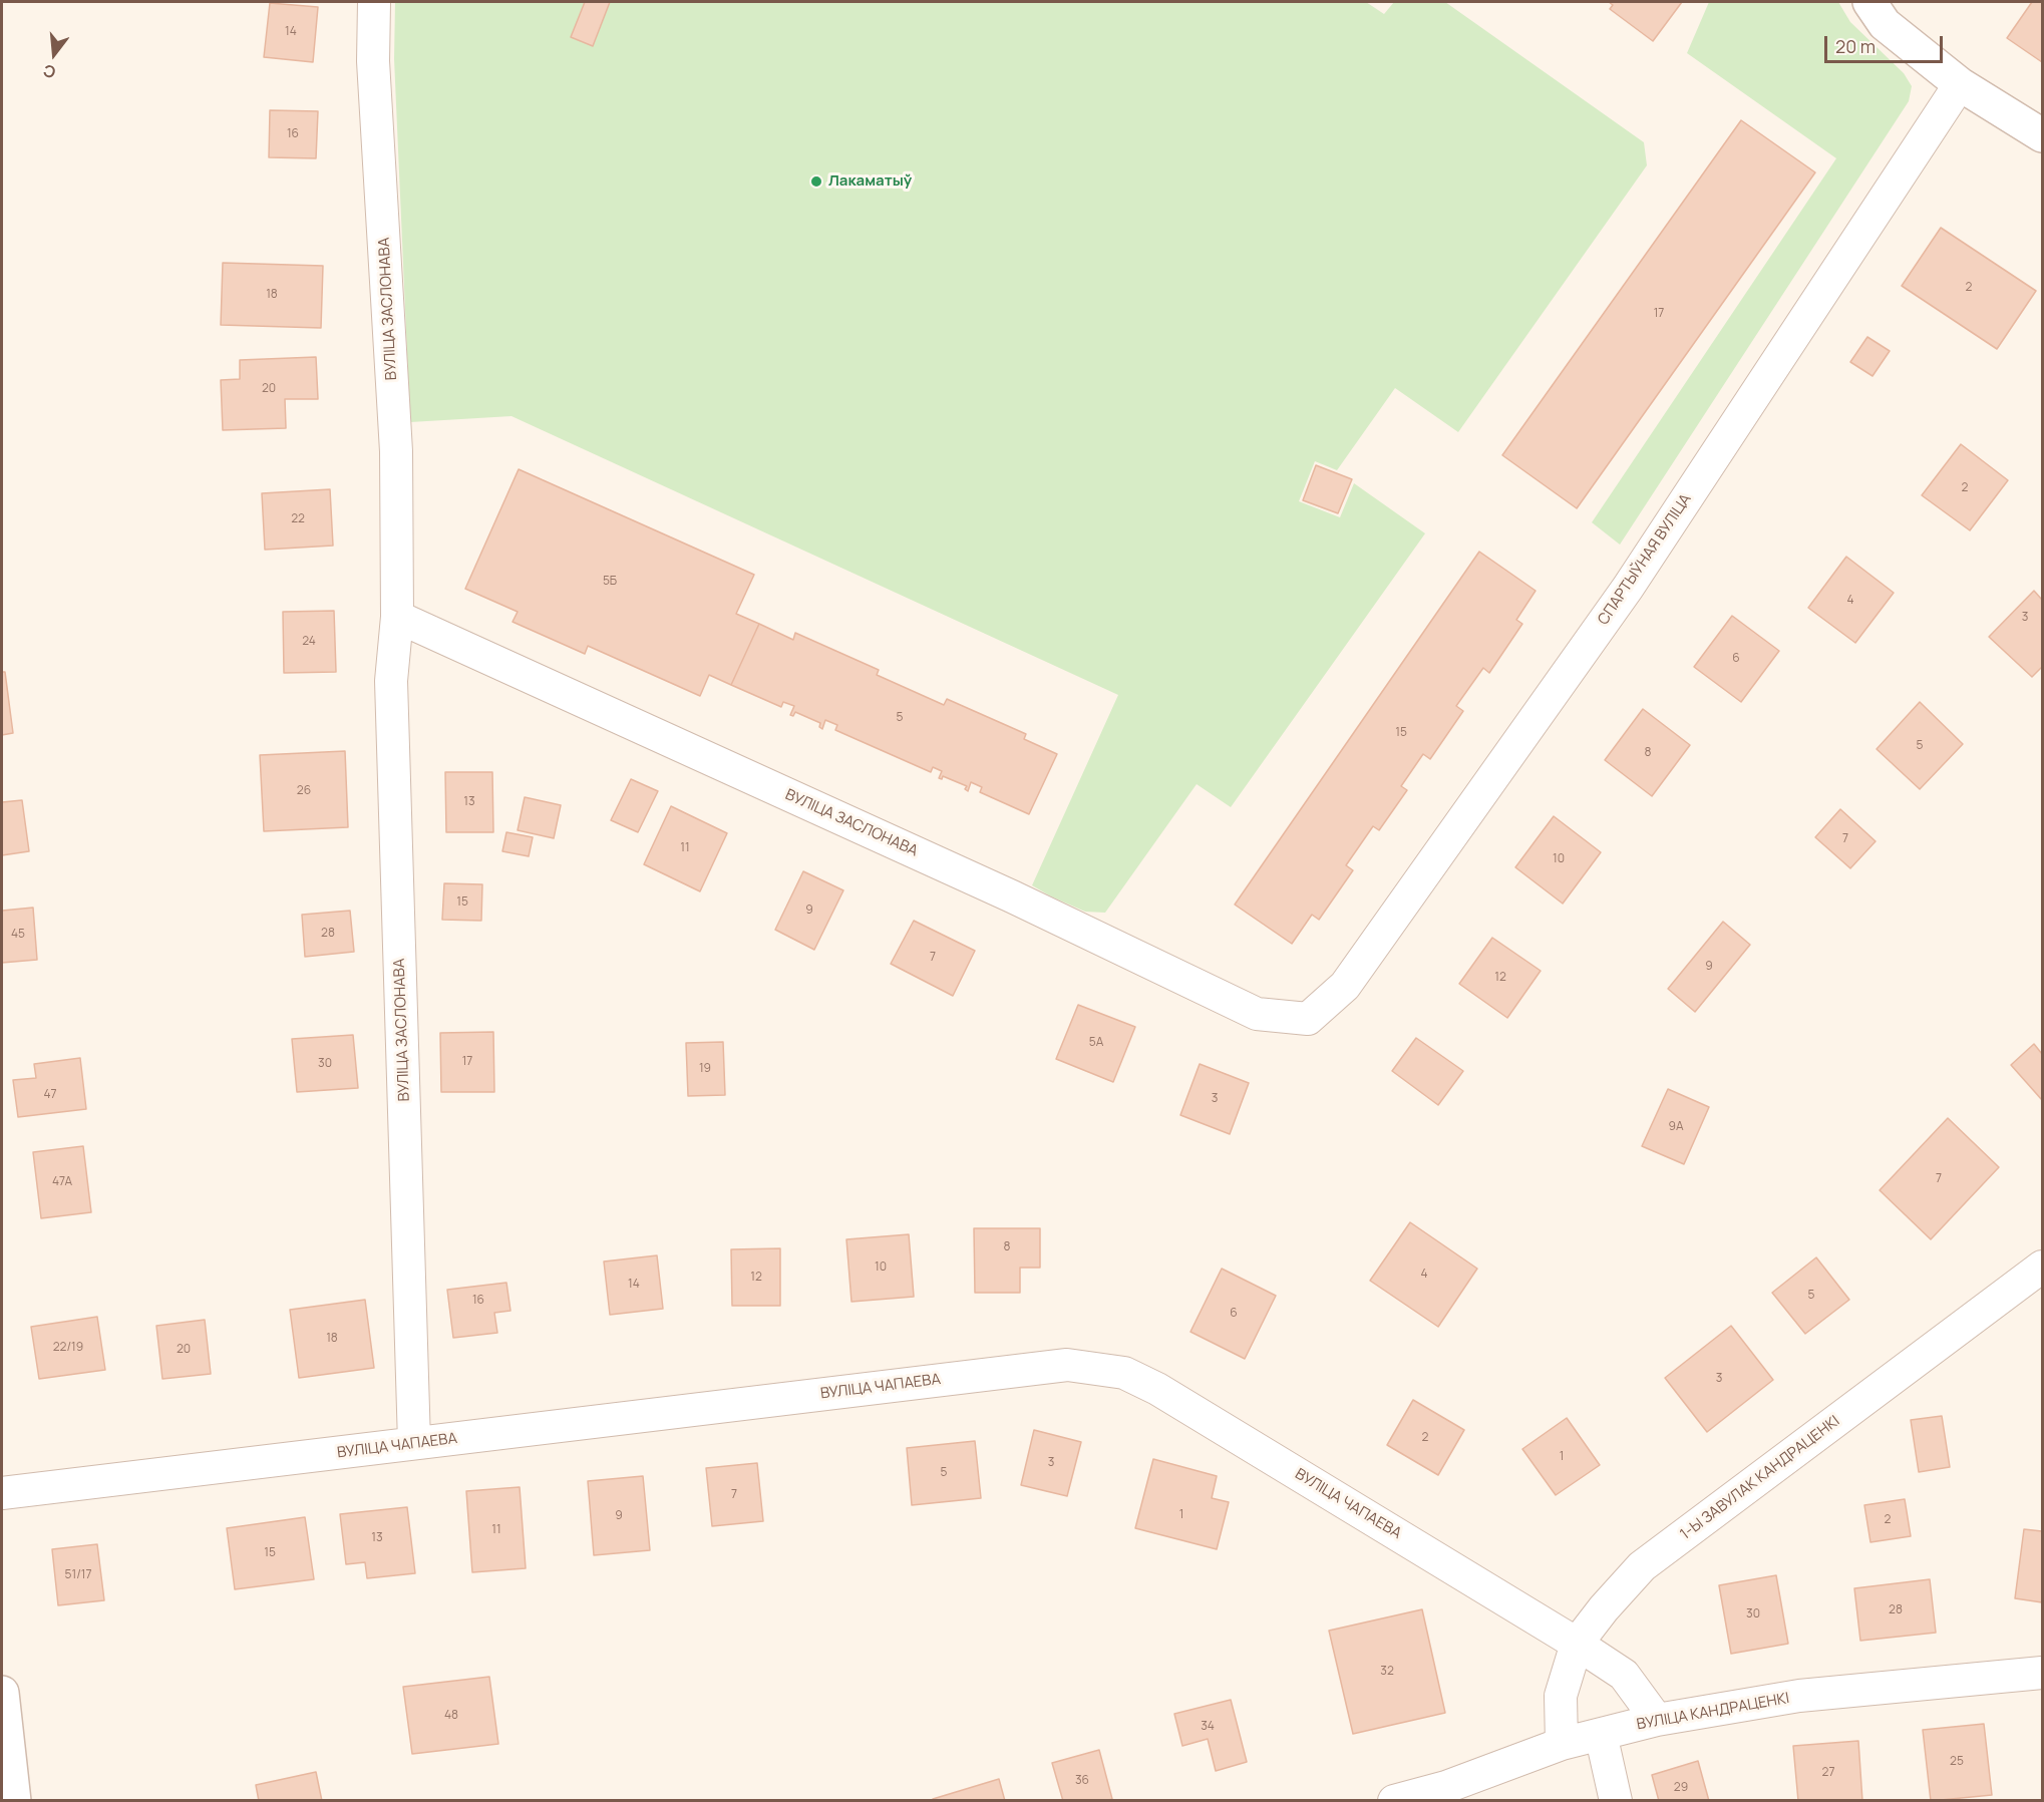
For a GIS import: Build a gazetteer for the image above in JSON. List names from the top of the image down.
{
  "streets": {
    "street": [
      "ВУЛІЦА ЗАСЛОНАВА",
      "СПАРТЫЎНАЯ ВУЛІЦА",
      "ВУЛІЦА ЧАПАЕВА",
      "1-Ы ЗАВУЛАК КАНДРАЦЕНКІ",
      "ВУЛІЦА КАНДРАЦЕНКІ"
    ]
  },
  "crossings": [
    ["ВУЛІЦА ЗАСЛОНАВА", "СПАРТЫЎНАЯ ВУЛІЦА"],
    ["ВУЛІЦА ЗАСЛОНАВА", "ВУЛІЦА ЧАПАЕВА"],
    ["ВУЛІЦА ЧАПАЕВА", "1-Ы ЗАВУЛАК КАНДРАЦЕНКІ"],
    ["ВУЛІЦА ЧАПАЕВА", "ВУЛІЦА КАНДРАЦЕНКІ"],
    ["1-Ы ЗАВУЛАК КАНДРАЦЕНКІ", "ВУЛІЦА КАНДРАЦЕНКІ"]
  ],
  "places": ["Лакаматыў"],
  "house_numbers": [
    "14",
    "16",
    "2",
    "18",
    "17",
    "20",
    "2",
    "22",
    "5Б",
    "4",
    "3",
    "24",
    "6",
    "5",
    "15",
    "5",
    "8",
    "26",
    "13",
    "7",
    "11",
    "10",
    "15",
    "9",
    "28",
    "45",
    "7",
    "9",
    "12",
    "5А",
    "17",
    "30",
    "19",
    "47",
    "3",
    "9А",
    "7",
    "47А",
    "8",
    "10",
    "4",
    "12",
    "14",
    "5",
    "16",
    "6",
    "18",
    "22/19",
    "20",
    "3",
    "2",
    "1",
    "3",
    "5",
    "7",
    "1",
    "9",
    "2",
    "11",
    "13",
    "15",
    "51/17",
    "28",
    "30",
    "32",
    "48",
    "34",
    "25",
    "27",
    "36",
    "29"
  ],
  "scale_bar": "20 m",
  "north": "bottom"
}
